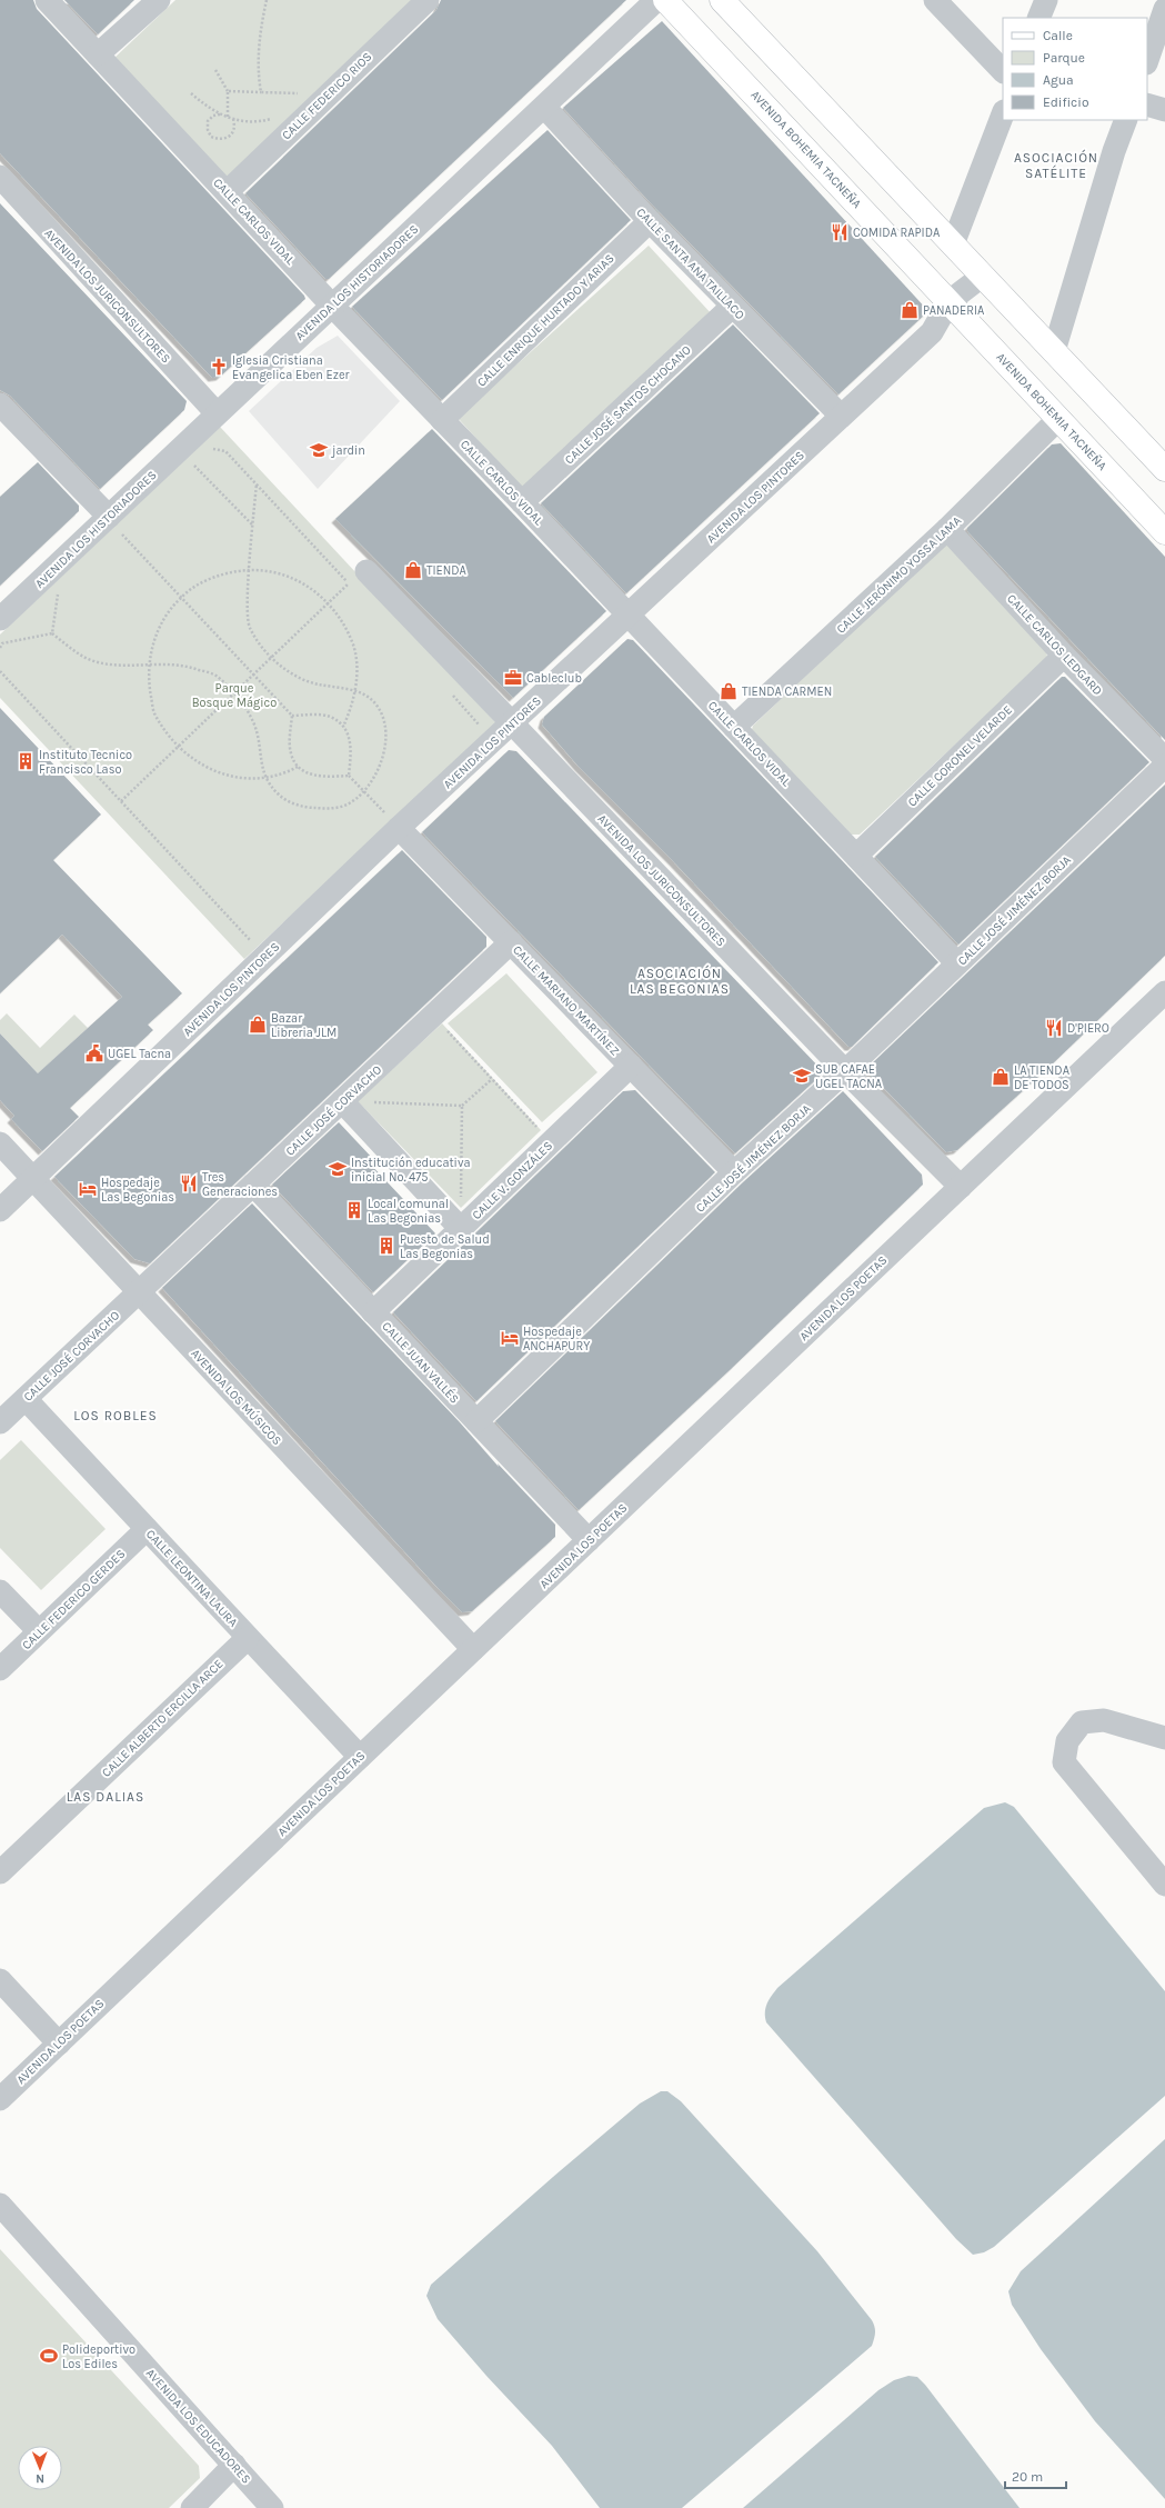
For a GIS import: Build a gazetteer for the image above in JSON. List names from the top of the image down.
{
  "streets": {
    "main road": ["AVENIDA BOHEMIA TACNEÑA"],
    "street": [
      "CALLE FEDERICO RIOS",
      "CALLE CARLOS VIDAL",
      "CALLE SANTA ANA TAILLACO",
      "AVENIDA LOS HISTORIADORES",
      "AVENIDA LOS JURICONSULTORES",
      "CALLE ENRIQUE HURTADO Y ARIAS",
      "CALLE JOSÉ SANTOS CHOCANO",
      "AVENIDA LOS PINTORES",
      "CALLE JERÓNIMO YOSSA LAMA",
      "CALLE CARLOS LEDGARD",
      "CALLE CORONEL VELARDE",
      "CALLE JOSÉ JIMÉNEZ BORJA",
      "CALLE MARIANO MARTÍNEZ",
      "CALLE JOSÉ CORVACHO",
      "CALLE V. GONZÁLES",
      "AVENIDA LOS POETAS",
      "CALLE JUAN VALLÉS",
      "AVENIDA LOS MÚSICOS",
      "CALLE LEONTINA LAURA",
      "CALLE FEDERICO GERDES",
      "CALLE ALBERTO ERCILLA ARCE",
      "AVENIDA LOS EDUCADORES"
    ]
  },
  "crossings": [
    ["CALLE FEDERICO RIOS", "CALLE CARLOS VIDAL"],
    ["AVENIDA BOHEMIA TACNEÑA", "AVENIDA LOS PINTORES"],
    ["AVENIDA BOHEMIA TACNEÑA", "CALLE JERÓNIMO YOSSA LAMA"],
    ["CALLE CARLOS VIDAL", "AVENIDA LOS HISTORIADORES"],
    ["CALLE CARLOS VIDAL", "CALLE ENRIQUE HURTADO Y ARIAS"],
    ["CALLE CARLOS VIDAL", "CALLE JOSÉ SANTOS CHOCANO"],
    ["CALLE CARLOS VIDAL", "AVENIDA LOS PINTORES"],
    ["CALLE CARLOS VIDAL", "CALLE JERÓNIMO YOSSA LAMA"],
    ["CALLE CARLOS VIDAL", "CALLE CORONEL VELARDE"],
    ["CALLE CARLOS VIDAL", "CALLE JOSÉ JIMÉNEZ BORJA"],
    ["CALLE SANTA ANA TAILLACO", "AVENIDA LOS HISTORIADORES"],
    ["CALLE SANTA ANA TAILLACO", "CALLE ENRIQUE HURTADO Y ARIAS"],
    ["CALLE SANTA ANA TAILLACO", "CALLE JOSÉ SANTOS CHOCANO"],
    ["CALLE SANTA ANA TAILLACO", "AVENIDA LOS PINTORES"],
    ["AVENIDA LOS HISTORIADORES", "AVENIDA LOS JURICONSULTORES"],
    ["AVENIDA LOS JURICONSULTORES", "AVENIDA LOS PINTORES"],
    ["AVENIDA LOS JURICONSULTORES", "CALLE JOSÉ JIMÉNEZ BORJA"],
    ["AVENIDA LOS JURICONSULTORES", "AVENIDA LOS POETAS"],
    ["AVENIDA LOS PINTORES", "CALLE MARIANO MARTÍNEZ"],
    ["AVENIDA LOS PINTORES", "AVENIDA LOS MÚSICOS"],
    ["CALLE JERÓNIMO YOSSA LAMA", "CALLE CARLOS LEDGARD"],
    ["CALLE CARLOS LEDGARD", "CALLE CORONEL VELARDE"],
    ["CALLE JOSÉ JIMÉNEZ BORJA", "CALLE MARIANO MARTÍNEZ"],
    ["CALLE JOSÉ JIMÉNEZ BORJA", "CALLE JUAN VALLÉS"],
    ["CALLE MARIANO MARTÍNEZ", "CALLE JOSÉ CORVACHO"],
    ["CALLE MARIANO MARTÍNEZ", "CALLE V. GONZÁLES"],
    ["CALLE JOSÉ CORVACHO", "CALLE JUAN VALLÉS"],
    ["CALLE JOSÉ CORVACHO", "AVENIDA LOS MÚSICOS"],
    ["CALLE JOSÉ CORVACHO", "CALLE LEONTINA LAURA"],
    ["CALLE V. GONZÁLES", "CALLE JUAN VALLÉS"],
    ["AVENIDA LOS POETAS", "CALLE JUAN VALLÉS"],
    ["AVENIDA LOS POETAS", "AVENIDA LOS MÚSICOS"],
    ["AVENIDA LOS POETAS", "CALLE LEONTINA LAURA"],
    ["CALLE LEONTINA LAURA", "CALLE FEDERICO GERDES"],
    ["CALLE LEONTINA LAURA", "CALLE ALBERTO ERCILLA ARCE"]
  ],
  "districts": [
    "ASOCIACIÓN SATÉLITE",
    "ASOCIACIÓN LAS BEGONIAS",
    "LOS ROBLES",
    "LAS DALIAS"
  ],
  "parks": ["Parque Bosque Mágico"],
  "places": {
    "restaurant": ["COMIDA RAPIDA", "D'PIERO", "Tres Generaciones"],
    "shop": [
      "PANADERIA",
      "TIENDA",
      "TIENDA CARMEN",
      "Bazar Libreria JLM",
      "LA TIENDA DE TODOS"
    ],
    "church": ["Iglesia Cristiana Evangelica Eben Ezer"],
    "school or university": ["jardin", "SUB CAFAE UGEL TACNA", "Institución educativa inicial No. 475"],
    "office": ["Cableclub"],
    "building": ["Instituto Tecnico Francisco Laso", "Local comunal Las Begonias", "Puesto de Salud Las Begonias"],
    "public building": ["UGEL Tacna"],
    "hotel": ["Hospedaje Las Begonias", "Hospedaje ANCHAPURY"],
    "sports": ["Polideportivo Los Ediles"]
  },
  "legend": [
    "Calle",
    "Parque",
    "Agua",
    "Edificio"
  ],
  "scale_bar": "20 m",
  "north": "bottom"
}
